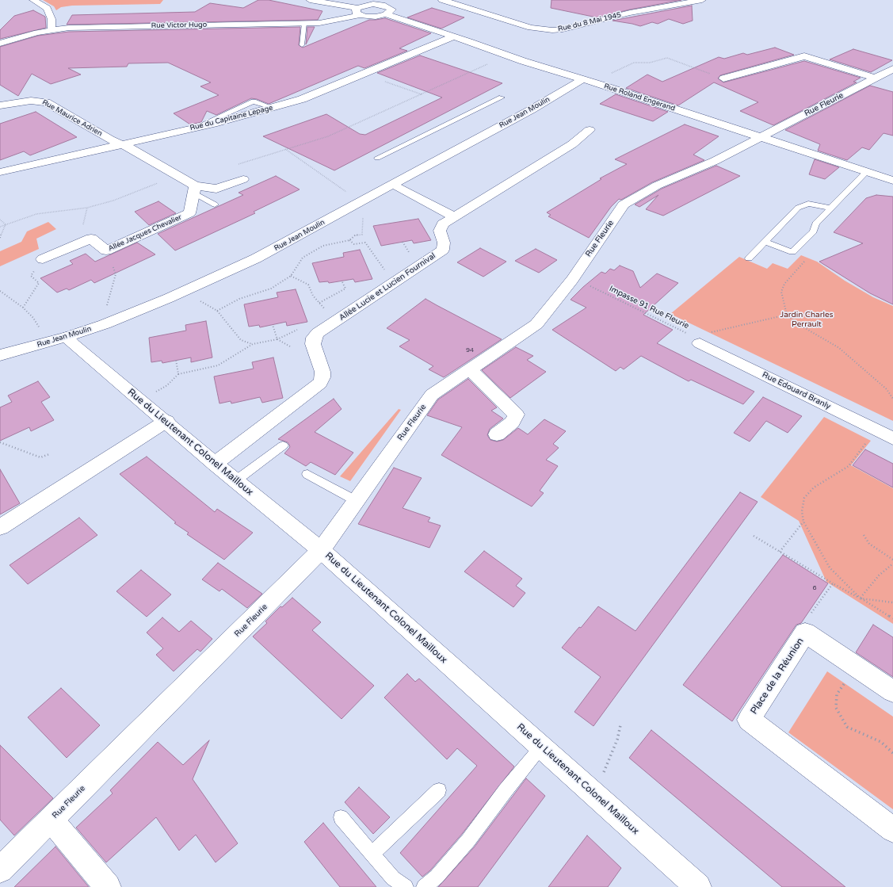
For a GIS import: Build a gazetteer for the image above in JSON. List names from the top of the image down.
{
  "streets": {
    "street": [
      "Rue du 8 Mai 1945",
      "Rue Victor Hugo",
      "Rue Roland Engerand",
      "Rue Fleurie",
      "Rue Jean Moulin",
      "Rue Maurice Adrien",
      "Rue du Capitaine Lepage",
      "Allée Jacques Chevalier",
      "Allée Lucie et Lucien Fournival",
      "Rue Edouard Branly",
      "Rue du Lieutenant Colonel Mailloux",
      "Place de la Réunion"
    ],
    "path": ["Impasse 91 Rue Fleurie"]
  },
  "crossings": [
    ["Rue Roland Engerand", "Rue Fleurie"],
    ["Rue Roland Engerand", "Rue Jean Moulin"],
    ["Rue Roland Engerand", "Rue du Capitaine Lepage"],
    ["Rue Fleurie", "Rue du Lieutenant Colonel Mailloux"],
    ["Rue Jean Moulin", "Rue du Lieutenant Colonel Mailloux"],
    ["Rue Maurice Adrien", "Rue du Capitaine Lepage"],
    ["Allée Lucie et Lucien Fournival", "Rue du Lieutenant Colonel Mailloux"],
    ["Impasse 91 Rue Fleurie", "Rue Edouard Branly"]
  ],
  "parks": ["Jardin Charles Perrault"],
  "house_numbers": ["94", "6"]
}
